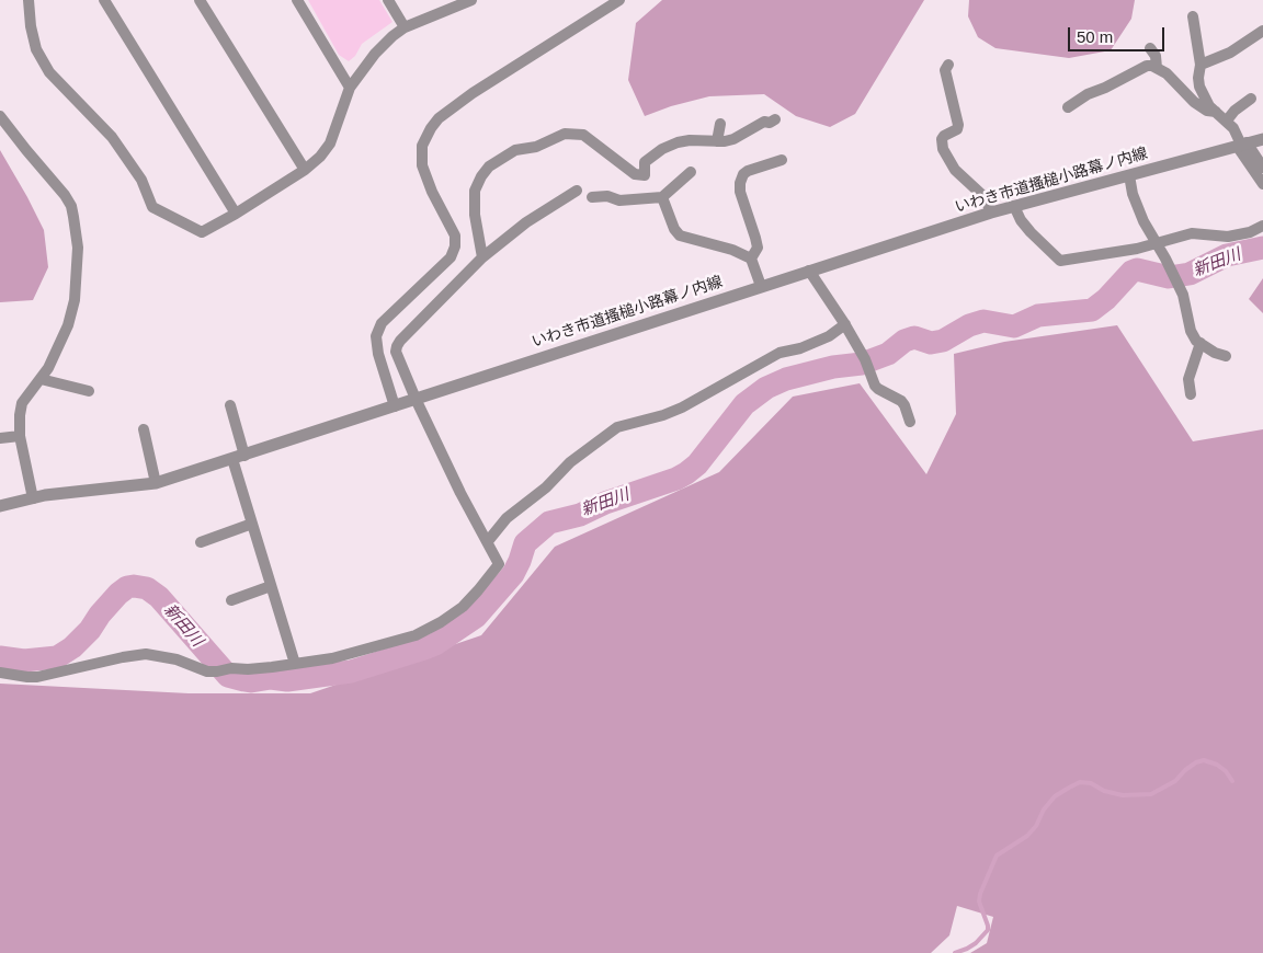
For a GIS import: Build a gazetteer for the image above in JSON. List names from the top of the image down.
{
  "streets": {
    "street": ["いわき市道搔槌小路幕ノ内線"]
  },
  "water": ["新田川"],
  "scale_bar": "50 m"
}
